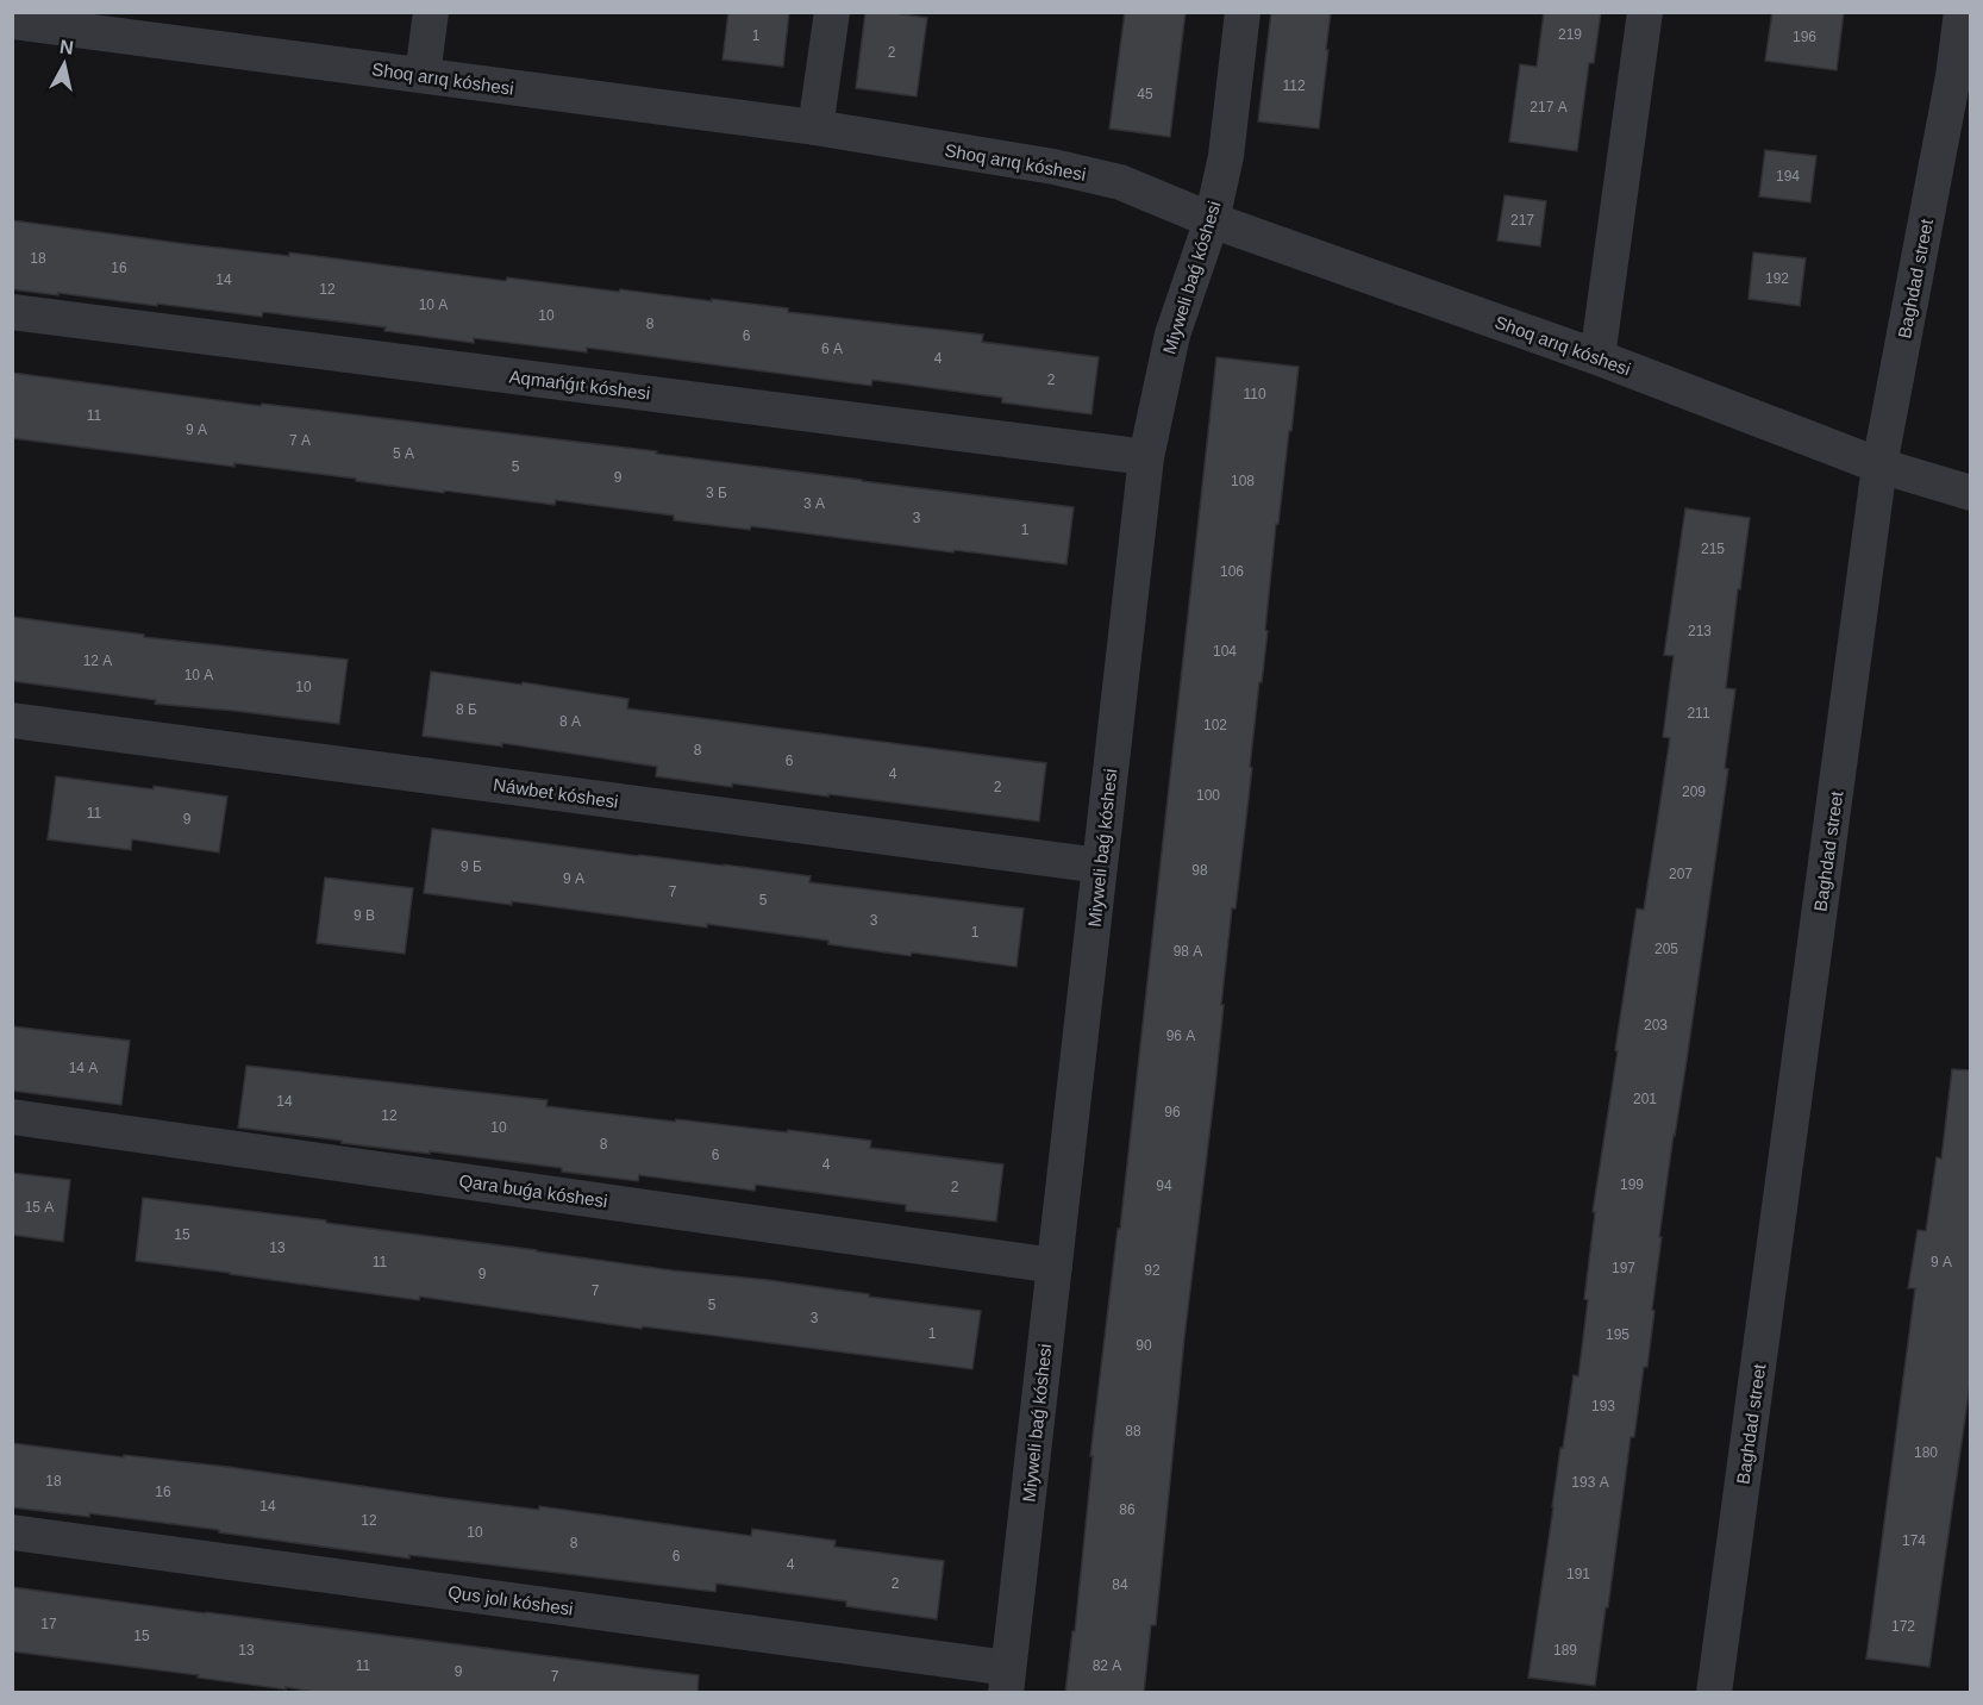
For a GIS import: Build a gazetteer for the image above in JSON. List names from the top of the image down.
{
  "streets": {
    "street": [
      "Shoq arıq kóshesi",
      "Miyweli baǵ kóshesi",
      "Baghdad street",
      "Aqmańǵıt kóshesi",
      "Náwbet kóshesi",
      "Qara buǵa kóshesi",
      "Qus jolı kóshesi"
    ]
  },
  "crossings": [
    ["Shoq arıq kóshesi", "Miyweli baǵ kóshesi"],
    ["Shoq arıq kóshesi", "Baghdad street"],
    ["Miyweli baǵ kóshesi", "Aqmańǵıt kóshesi"],
    ["Miyweli baǵ kóshesi", "Náwbet kóshesi"],
    ["Miyweli baǵ kóshesi", "Qara buǵa kóshesi"],
    ["Miyweli baǵ kóshesi", "Qus jolı kóshesi"]
  ],
  "house_numbers": [
    "219",
    "1",
    "196",
    "2",
    "112",
    "45",
    "217 А",
    "194",
    "217",
    "18",
    "16",
    "192",
    "14",
    "12",
    "10 А",
    "10",
    "8",
    "6",
    "6 А",
    "4",
    "2",
    "110",
    "11",
    "9 А",
    "7 А",
    "5 А",
    "5",
    "9",
    "108",
    "3 Б",
    "3 А",
    "3",
    "1",
    "215",
    "106",
    "213",
    "104",
    "12 А",
    "10 А",
    "10",
    "8 Б",
    "211",
    "8 А",
    "102",
    "8",
    "6",
    "4",
    "2",
    "209",
    "100",
    "11",
    "9",
    "9 Б",
    "98",
    "207",
    "9 А",
    "7",
    "5",
    "9 В",
    "3",
    "1",
    "205",
    "98 А",
    "203",
    "96 А",
    "14 А",
    "201",
    "14",
    "96",
    "12",
    "10",
    "8",
    "6",
    "4",
    "199",
    "94",
    "2",
    "15 А",
    "15",
    "13",
    "11",
    "9 А",
    "197",
    "92",
    "9",
    "7",
    "5",
    "3",
    "1",
    "195",
    "90",
    "193",
    "88",
    "180",
    "18",
    "193 А",
    "16",
    "14",
    "86",
    "12",
    "10",
    "174",
    "8",
    "6",
    "4",
    "191",
    "2",
    "84",
    "17",
    "172",
    "15",
    "13",
    "189",
    "11",
    "82 А",
    "9",
    "7"
  ],
  "north": "top"
}
